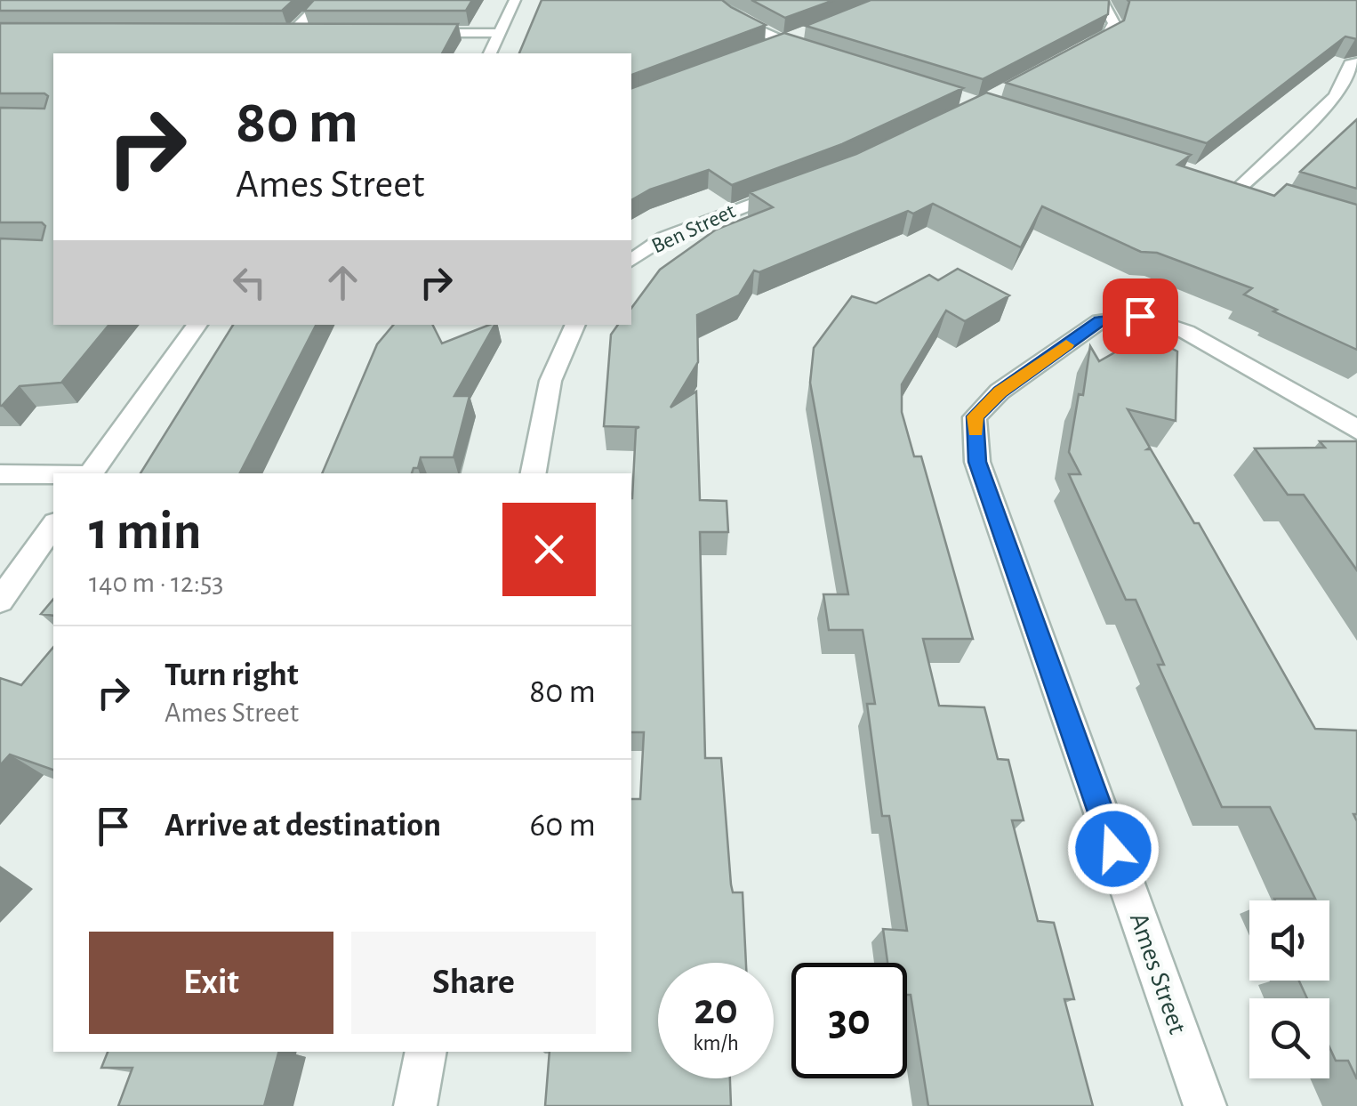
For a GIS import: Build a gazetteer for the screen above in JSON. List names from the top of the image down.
{
  "streets": {
    "street": ["Ben Street", "Ames Street"]
  },
  "page": {
    "turn": ["80 m", "Ames Street"],
    "heading": ["1 min", "140 m · 12:53"],
    "list": [
      {
        "name": "Turn right",
        "note": "Ames Street",
        "value": "80 m"
      },
      {
        "name": "Arrive at destination",
        "value": "60 m"
      }
    ],
    "buttons": ["Exit", "Share"],
    "speed": "20 km/h",
    "limit": "30"
  }
}
